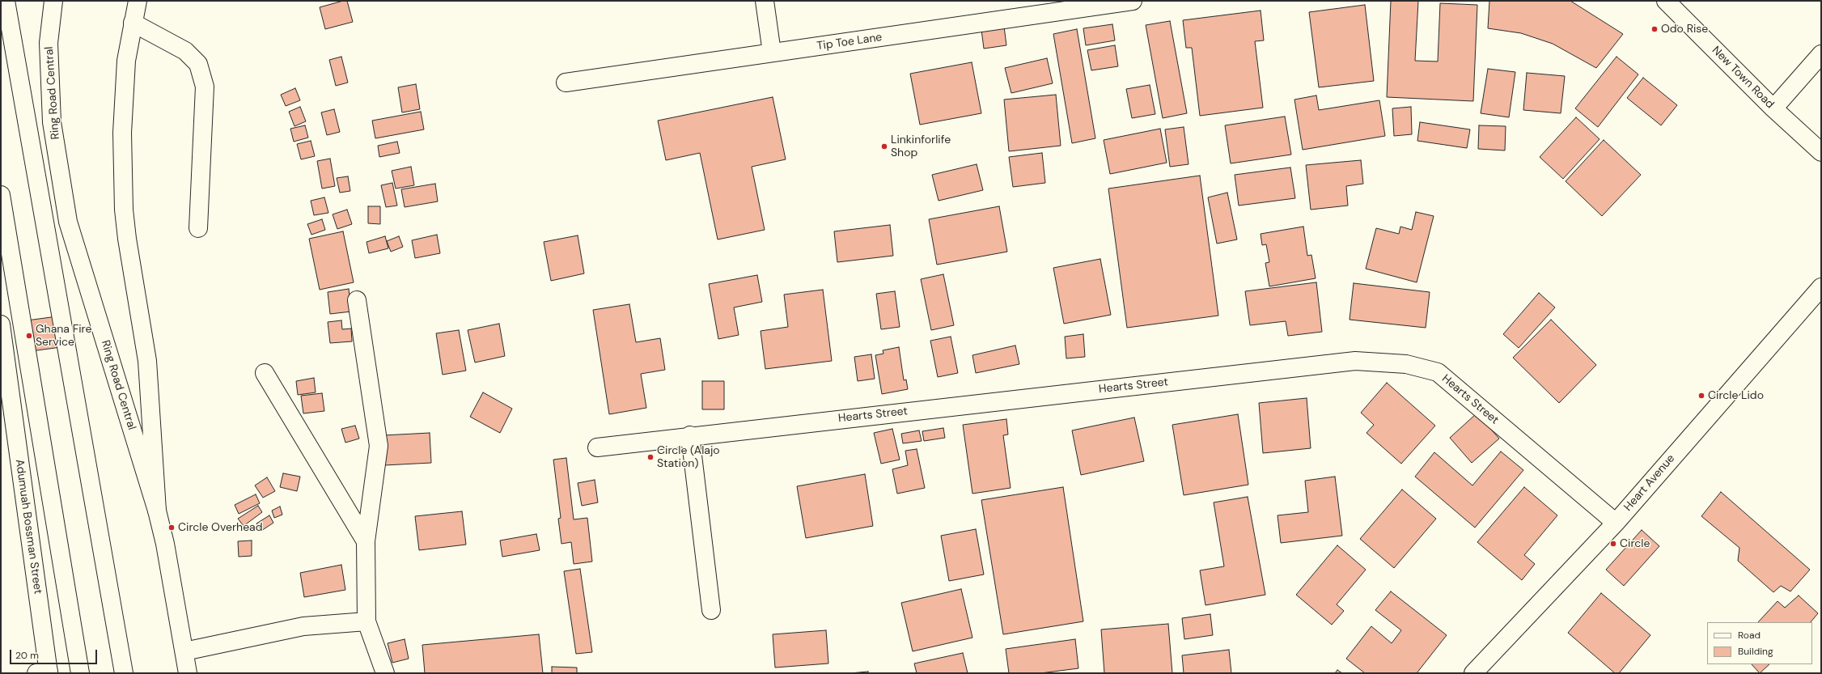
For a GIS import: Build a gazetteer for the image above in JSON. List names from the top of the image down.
{
  "streets": {
    "main road": [
      "Tip Toe Lane",
      "New Town Road",
      "Ring Road Central",
      "Hearts Street",
      "Heart Avenue",
      "Adumuah Bossman Street"
    ]
  },
  "crossings": [
    ["Hearts Street", "Heart Avenue"]
  ],
  "places": [
    "Odo Rise",
    "Linkinforlife Shop",
    "Ghana Fire Service",
    "Circle Lido",
    "Circle (Alajo Station)",
    "Circle Overhead",
    "Circle"
  ],
  "legend": ["Road", "Building"],
  "scale_bar": "20 m"
}
